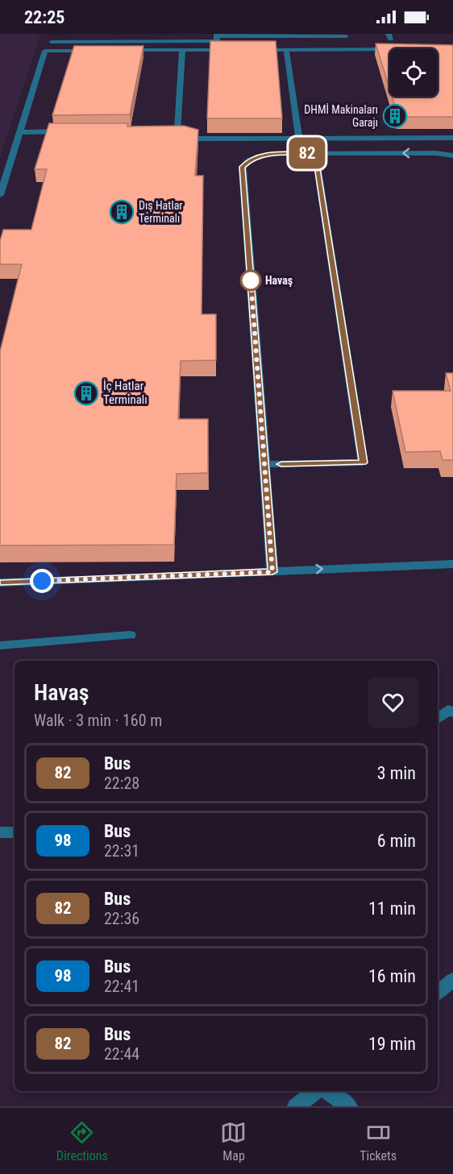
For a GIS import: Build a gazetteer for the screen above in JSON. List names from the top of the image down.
{
  "places": {
    "building": ["DHMİ Makinaları Garajı", "Dış Hatlar Terminalı", "İç Hatlar Terminalı"],
    "other": ["Havaş"]
  },
  "lines": ["bus line 82"],
  "page": {
    "status": "22:25",
    "on_map": "82",
    "heading": ["Havaş", "Walk · 3 min · 160 m"],
    "list": [
      {
        "mark": "82",
        "name": "Bus",
        "note": "22:28",
        "value": "3 min"
      },
      {
        "mark": "98",
        "name": "Bus",
        "note": "22:31",
        "value": "6 min"
      },
      {
        "mark": "82",
        "name": "Bus",
        "note": "22:36",
        "value": "11 min"
      },
      {
        "mark": "98",
        "name": "Bus",
        "note": "22:41",
        "value": "16 min"
      },
      {
        "mark": "82",
        "name": "Bus",
        "note": "22:44",
        "value": "19 min"
      }
    ],
    "tabs": ["Directions", "Map", "Tickets"]
  }
}
